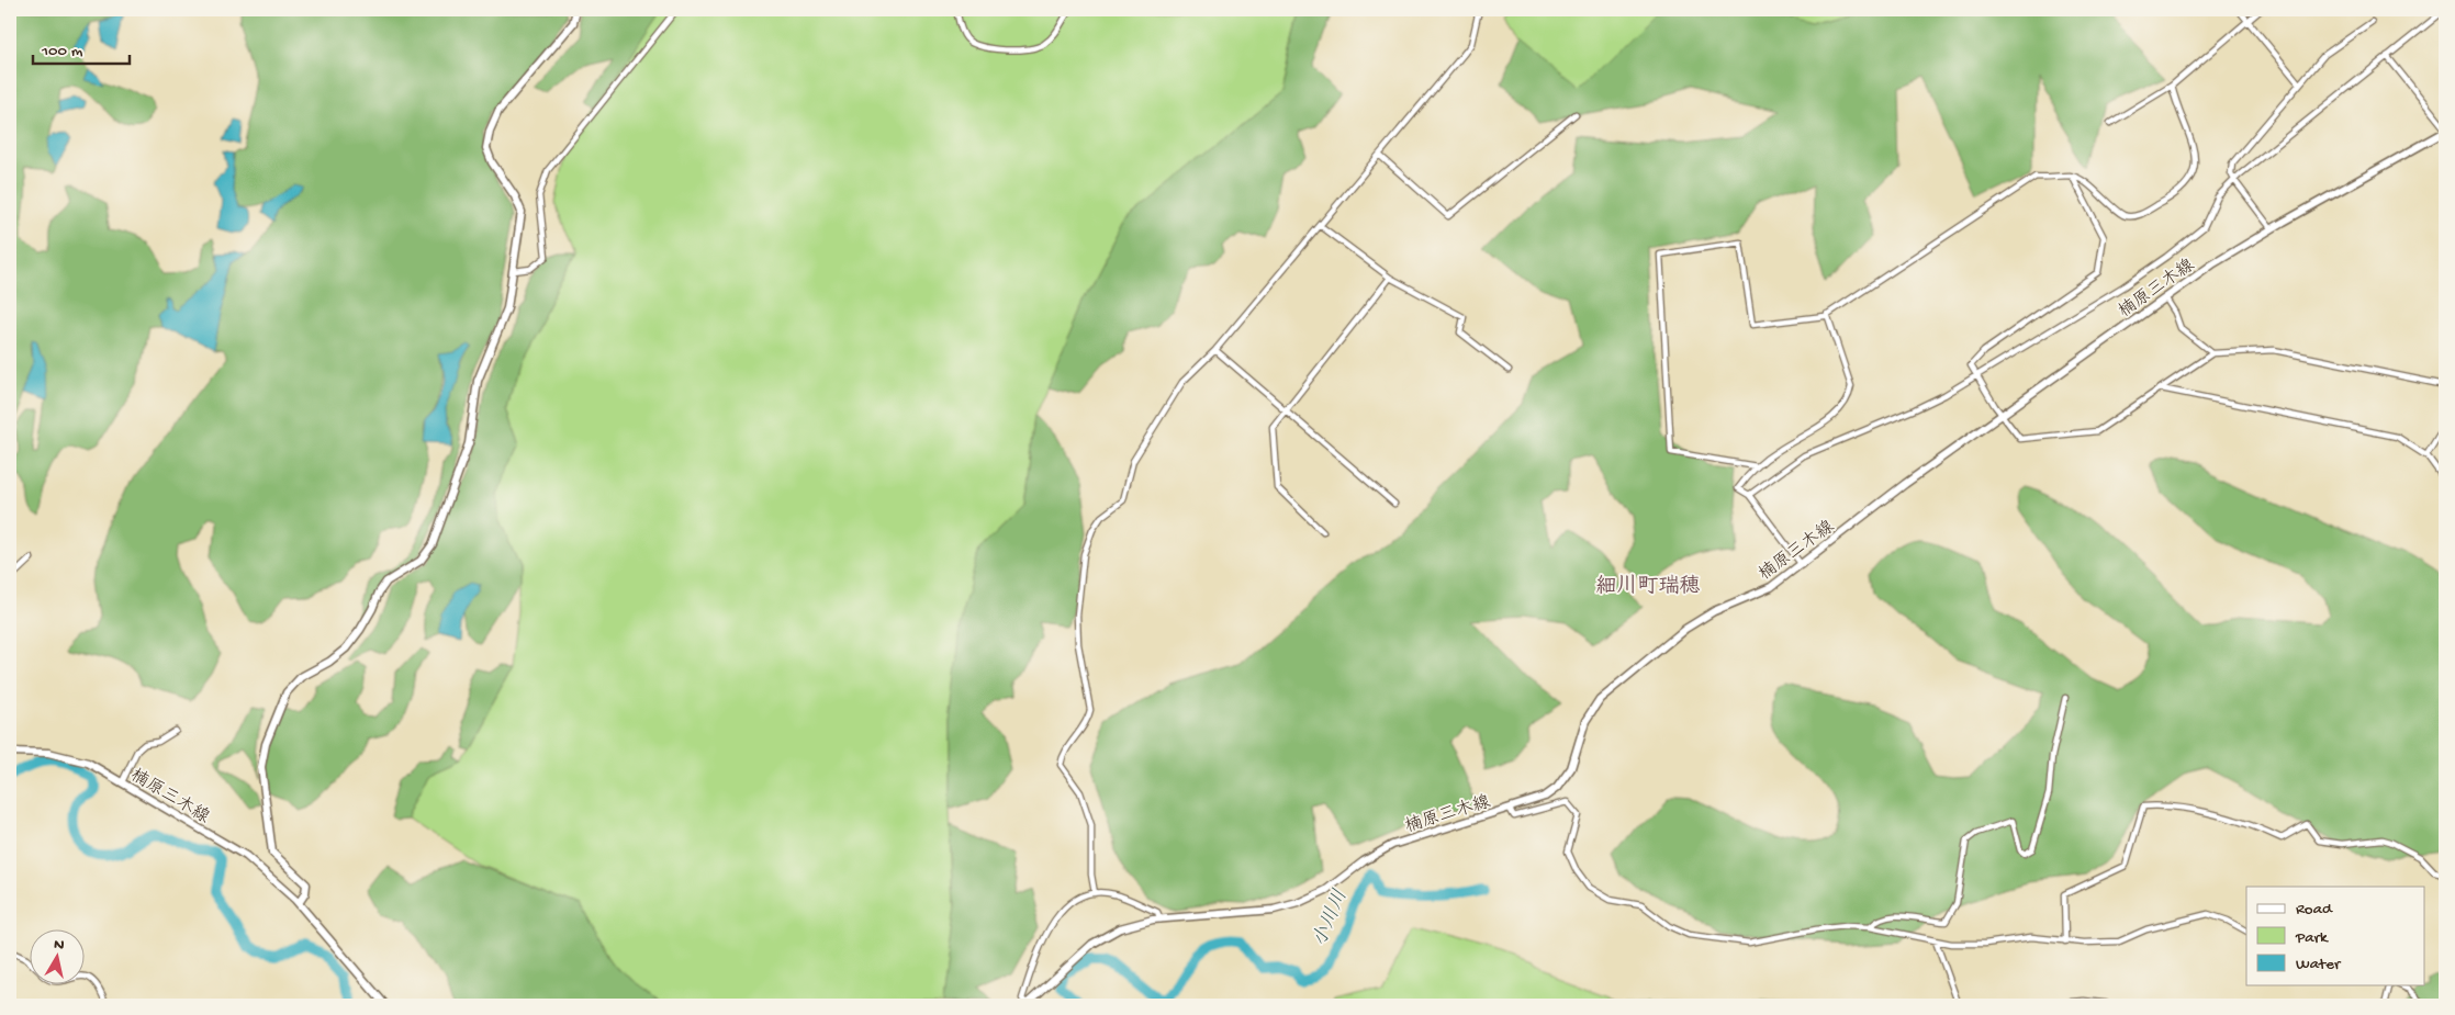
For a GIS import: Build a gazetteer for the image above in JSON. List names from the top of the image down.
{
  "streets": {
    "main road": ["楠原三木線"]
  },
  "districts": ["細川町瑞穂"],
  "water": ["小川川"],
  "legend": ["Road", "Park", "Water"],
  "scale_bar": "100 m",
  "north": "top"
}
